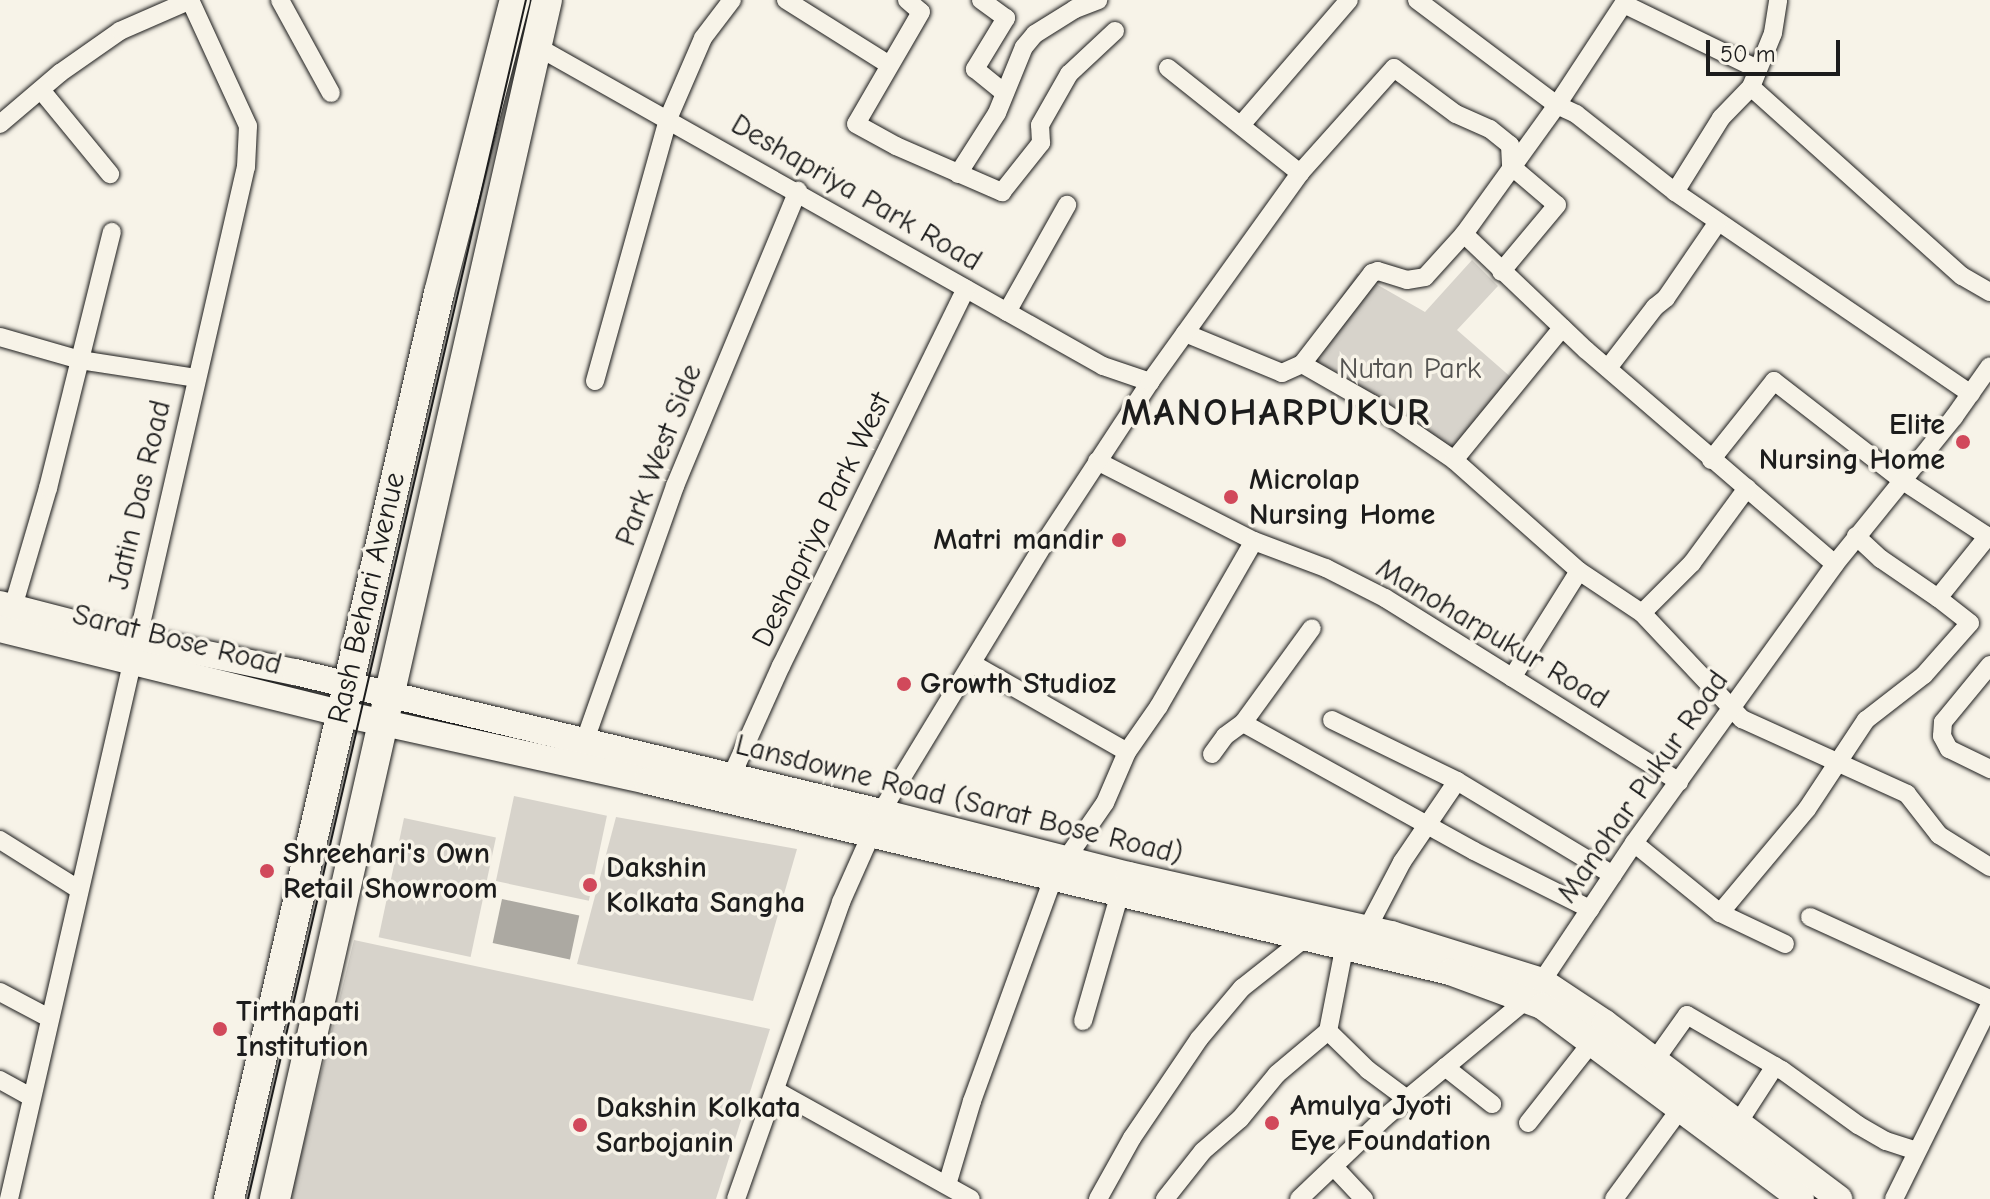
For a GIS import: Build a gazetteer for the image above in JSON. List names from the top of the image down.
{
  "streets": {
    "main road": ["Rash Behari Avenue", "Sarat Bose Road", "Lansdowne Road (Sarat Bose Road)"],
    "street": [
      "Deshapriya Park Road",
      "Park West Side",
      "Jatin Das Road",
      "Deshapriya Park West",
      "Manoharpukur Road",
      "Manohar Pukur Road"
    ]
  },
  "crossings": [
    ["Deshapriya Park Road", "Park West Side"],
    ["Deshapriya Park Road", "Deshapriya Park West"],
    ["Deshapriya Park Road", "Rash Behari Avenue"],
    ["Park West Side", "Lansdowne Road (Sarat Bose Road)"],
    ["Jatin Das Road", "Sarat Bose Road"],
    ["Jatin Das Road", "Lansdowne Road (Sarat Bose Road)"],
    ["Deshapriya Park West", "Lansdowne Road (Sarat Bose Road)"],
    ["Rash Behari Avenue", "Lansdowne Road (Sarat Bose Road)"],
    ["Manoharpukur Road", "Manohar Pukur Road"],
    ["Sarat Bose Road", "Lansdowne Road (Sarat Bose Road)"],
    ["Manohar Pukur Road", "Lansdowne Road (Sarat Bose Road)"]
  ],
  "districts": ["MANOHARPUKUR"],
  "parks": ["Nutan Park"],
  "places": [
    "Elite Nursing Home",
    "Microlap Nursing Home",
    "Matri mandir",
    "Growth Studioz",
    "Shreehari's Own Retail Showroom",
    "Dakshin Kolkata Sangha",
    "Tirthapati Institution",
    "Amulya Jyoti Eye Foundation",
    "Dakshin Kolkata Sarbojanin"
  ],
  "scale_bar": "50 m"
}
